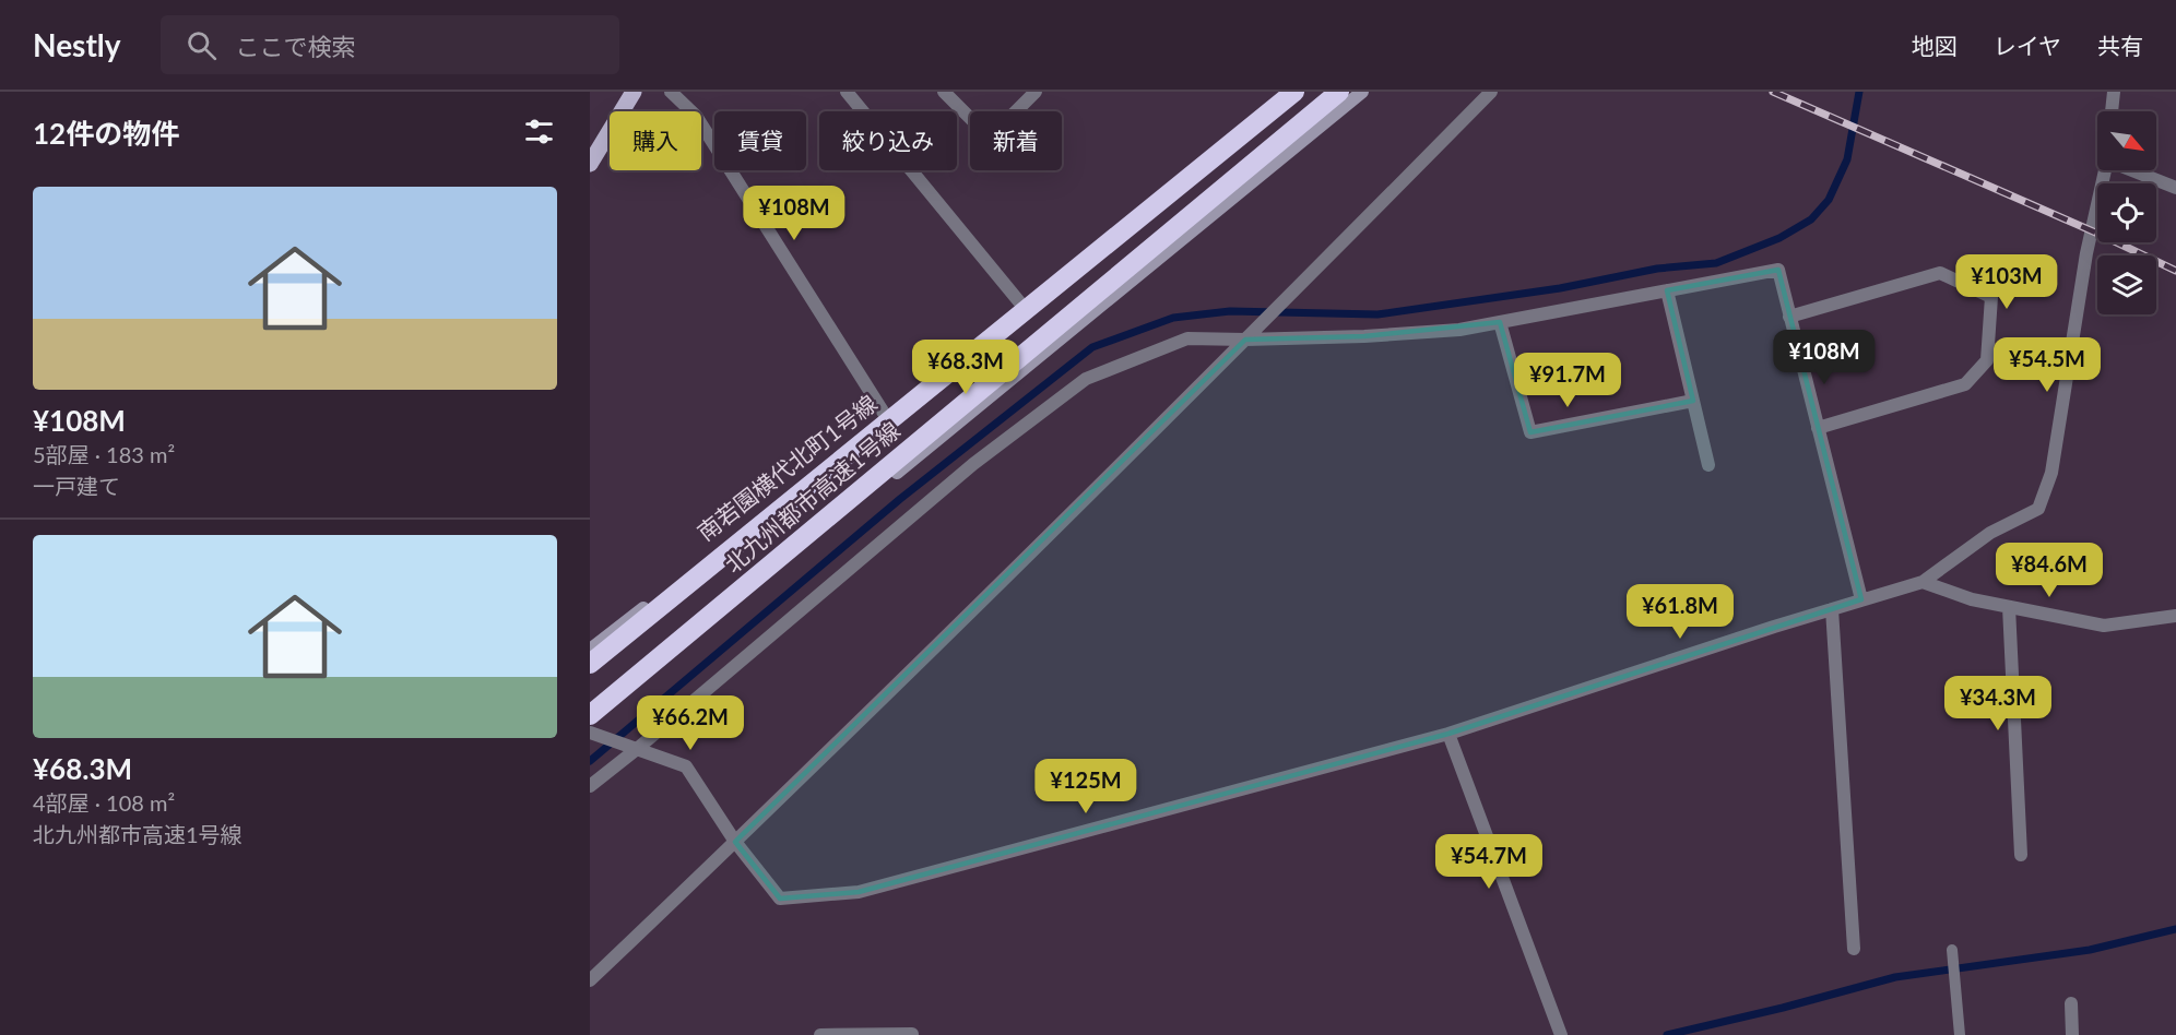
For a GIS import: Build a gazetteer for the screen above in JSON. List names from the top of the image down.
{
  "streets": {
    "highway": ["北九州都市高速1号線"],
    "street": ["南若園横代北町1号線"]
  },
  "north": "bottom right",
  "page": {
    "header": "Nestly",
    "search": "ここで検索",
    "nav": ["地図", "レイヤ", "共有"],
    "heading": "12件の物件",
    "chip": [
      "購入",
      "賃貸",
      "絞り込み",
      "新着"
    ],
    "list": [
      {
        "name": "¥108M",
        "note": "5部屋 · 183 m² · 一戸建て"
      },
      {
        "name": "¥68.3M",
        "note": "4部屋 · 108 m² · 北九州都市高速1号線"
      }
    ],
    "price": [
      "¥108M",
      "¥103M",
      "¥108M",
      "¥54.5M",
      "¥68.3M",
      "¥91.7M",
      "¥84.6M",
      "¥61.8M",
      "¥34.3M",
      "¥66.2M",
      "¥125M",
      "¥54.7M"
    ]
  }
}
